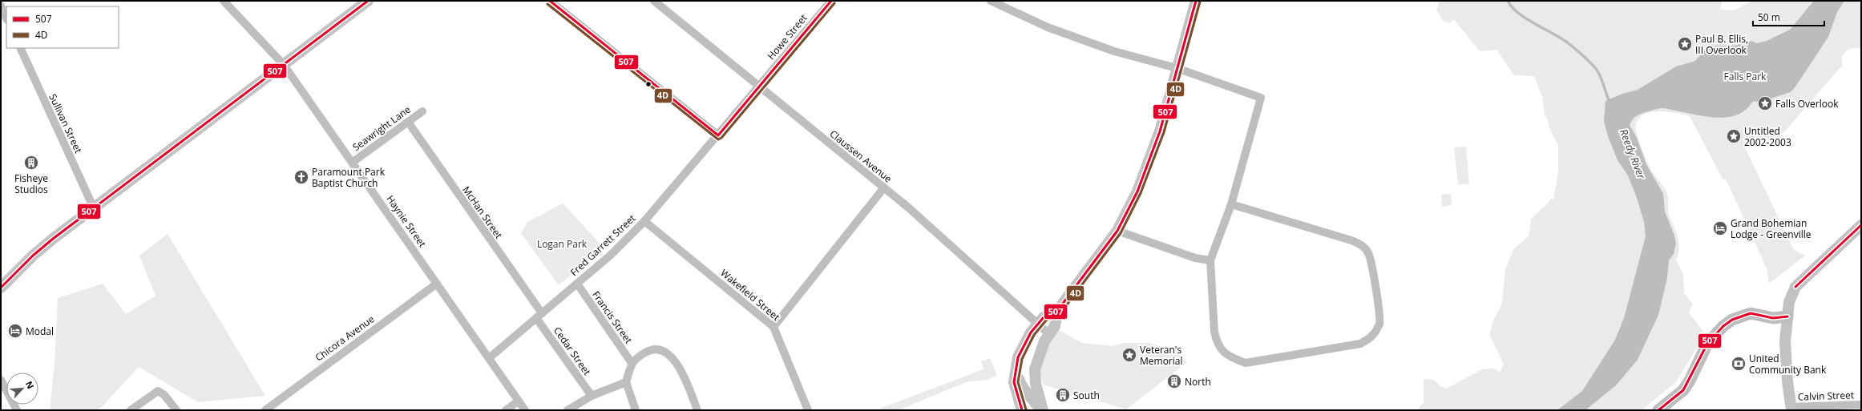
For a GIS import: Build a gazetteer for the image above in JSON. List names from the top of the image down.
{
  "streets": {
    "street": [
      "Howe Street",
      "Sullivan Street",
      "Seawright Lane",
      "Claussen Avenue",
      "McHan Street",
      "Haynie Street",
      "Fred Garrett Street",
      "Wakefield Street",
      "Francis Street",
      "Chicora Avenue",
      "Cedar Street",
      "Calvin Street"
    ]
  },
  "crossings": [
    ["Howe Street", "Claussen Avenue"],
    ["Howe Street", "Fred Garrett Street"],
    ["Seawright Lane", "McHan Street"],
    ["Seawright Lane", "Haynie Street"],
    ["Claussen Avenue", "Fred Garrett Street"],
    ["McHan Street", "Fred Garrett Street"],
    ["McHan Street", "Cedar Street"],
    ["Haynie Street", "Fred Garrett Street"],
    ["Haynie Street", "Chicora Avenue"],
    ["Fred Garrett Street", "Wakefield Street"],
    ["Fred Garrett Street", "Francis Street"],
    ["Fred Garrett Street", "Cedar Street"]
  ],
  "water": ["Reedy River"],
  "parks": ["Falls Park", "Logan Park"],
  "places": {
    "place": [
      "Paul B. Ellis, III Overlook",
      "Falls Overlook",
      "Untitled 2002-2003",
      "Veteran's Memorial"
    ],
    "building": ["Fisheye Studios", "North", "South"],
    "church": ["Paramount Park Baptist Church"],
    "hotel": ["Grand Bohemian Lodge - Greenville", "Modal"],
    "bank": ["United Community Bank"]
  },
  "lines": ["transit line 507", "transit line 4D"],
  "legend": ["507", "4D"],
  "scale_bar": "50 m",
  "north": "top right"
}
